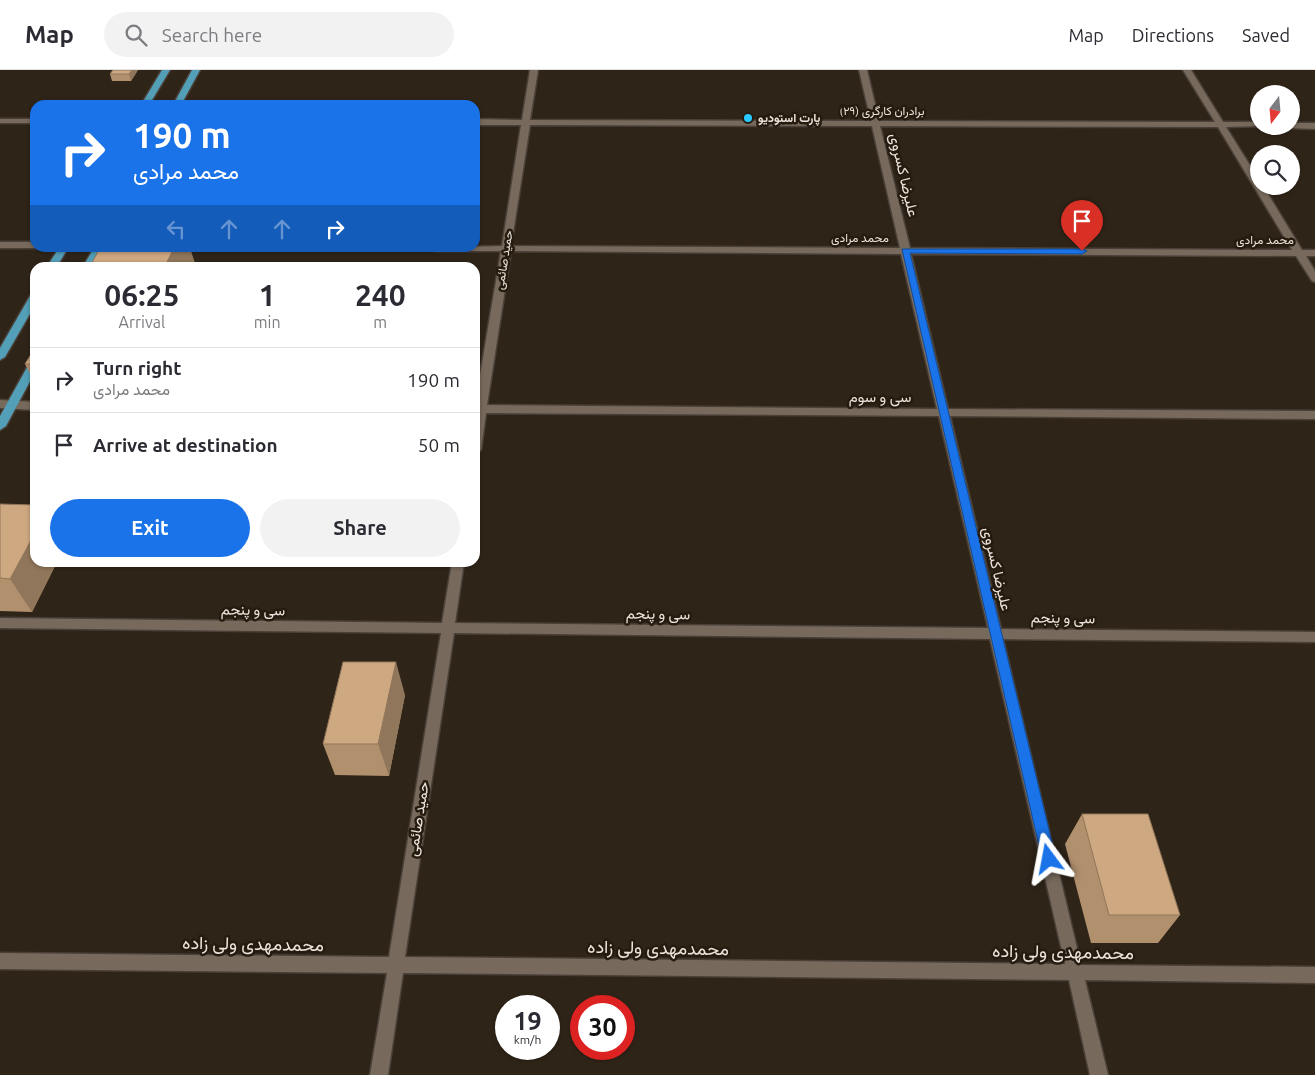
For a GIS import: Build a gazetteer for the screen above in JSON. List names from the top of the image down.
{
  "streets": {
    "street": [
      "برادران کارگری (۲۹)",
      "علیرضا کسروی",
      "محمد مرادی",
      "حمید صائمی",
      "سی و سوم",
      "سی و پنجم",
      "محمدمهدی ولی زاده"
    ]
  },
  "crossings": [
    ["برادران کارگری (۲۹)", "علیرضا کسروی"],
    ["برادران کارگری (۲۹)", "حمید صائمی"],
    ["علیرضا کسروی", "محمد مرادی"],
    ["علیرضا کسروی", "سی و سوم"],
    ["علیرضا کسروی", "سی و پنجم"],
    ["علیرضا کسروی", "محمدمهدی ولی زاده"],
    ["محمد مرادی", "حمید صائمی"],
    ["حمید صائمی", "سی و پنجم"],
    ["حمید صائمی", "محمدمهدی ولی زاده"]
  ],
  "places": ["پارت استودیو"],
  "north": "bottom",
  "page": {
    "header": "Map",
    "search": "Search here",
    "nav": ["Map", "Directions", "Saved"],
    "turn": ["190 m", "محمد مرادی"],
    "eta": [
      "06:25",
      "Arrival",
      "1",
      "min",
      "240",
      "m"
    ],
    "list": [
      {
        "name": "Turn right",
        "note": "محمد مرادی",
        "value": "190 m"
      },
      {
        "name": "Arrive at destination",
        "value": "50 m"
      }
    ],
    "buttons": ["Exit", "Share"],
    "speed": "19 km/h",
    "limit": "30"
  }
}
